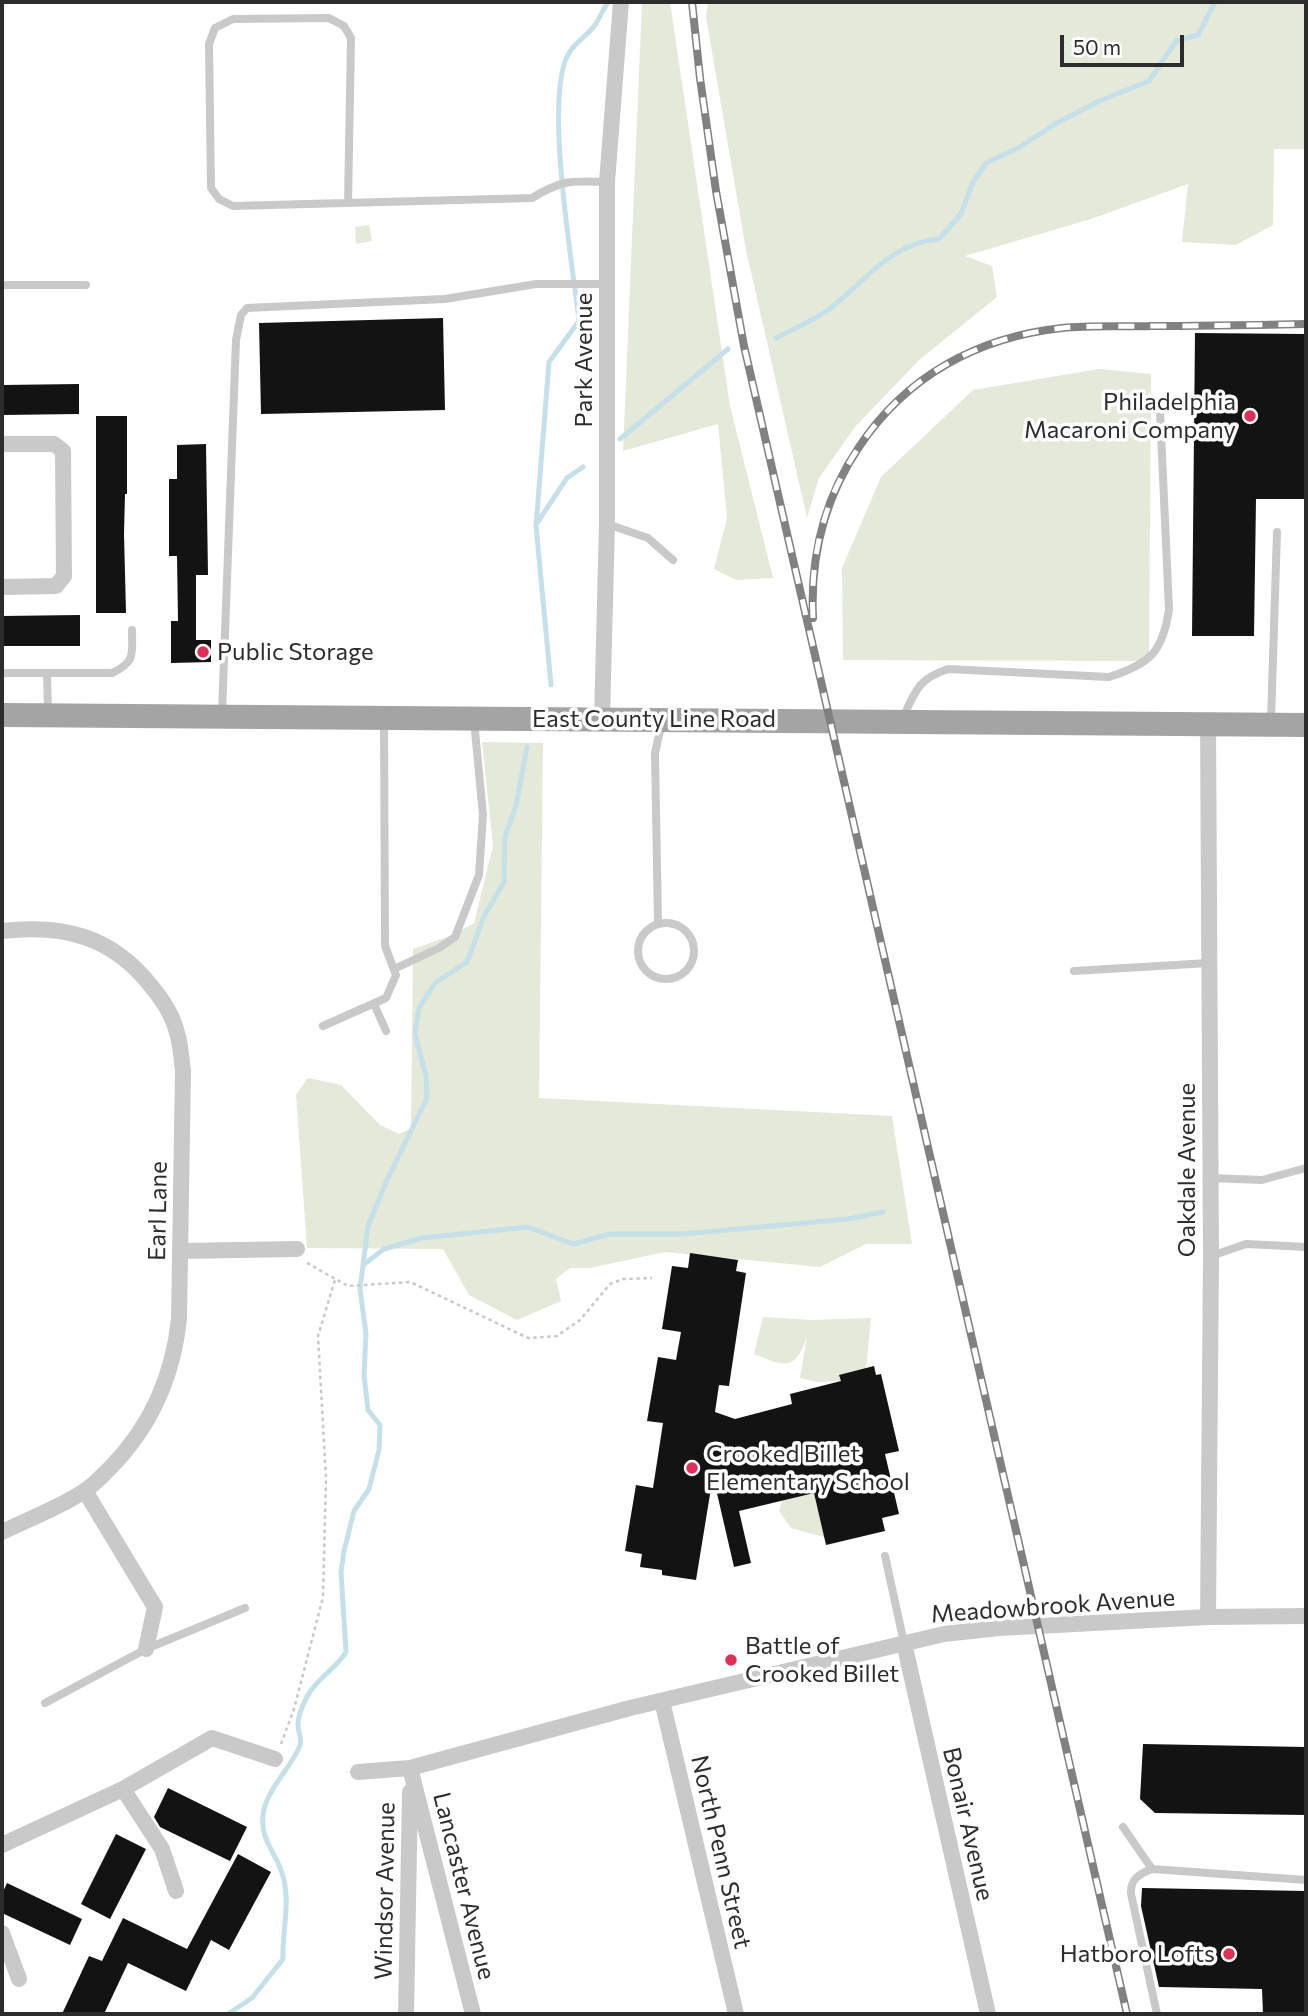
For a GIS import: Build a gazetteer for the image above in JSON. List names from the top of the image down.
{
  "streets": {
    "main road": ["East County Line Road"],
    "street": [
      "Park Avenue",
      "Oakdale Avenue",
      "Earl Lane",
      "Meadowbrook Avenue",
      "Bonair Avenue",
      "North Penn Street",
      "Lancaster Avenue",
      "Windsor Avenue"
    ]
  },
  "crossings": [
    ["Park Avenue", "East County Line Road"],
    ["East County Line Road", "Oakdale Avenue"],
    ["Oakdale Avenue", "Meadowbrook Avenue"],
    ["Meadowbrook Avenue", "Bonair Avenue"],
    ["Meadowbrook Avenue", "North Penn Street"],
    ["Meadowbrook Avenue", "Lancaster Avenue"],
    ["Meadowbrook Avenue", "Windsor Avenue"],
    ["Lancaster Avenue", "Windsor Avenue"]
  ],
  "places": [
    "Philadelphia Macaroni Company",
    "Public Storage",
    "Crooked Billet Elementary School",
    "Battle of Crooked Billet",
    "Hatboro Lofts"
  ],
  "scale_bar": "50 m"
}
